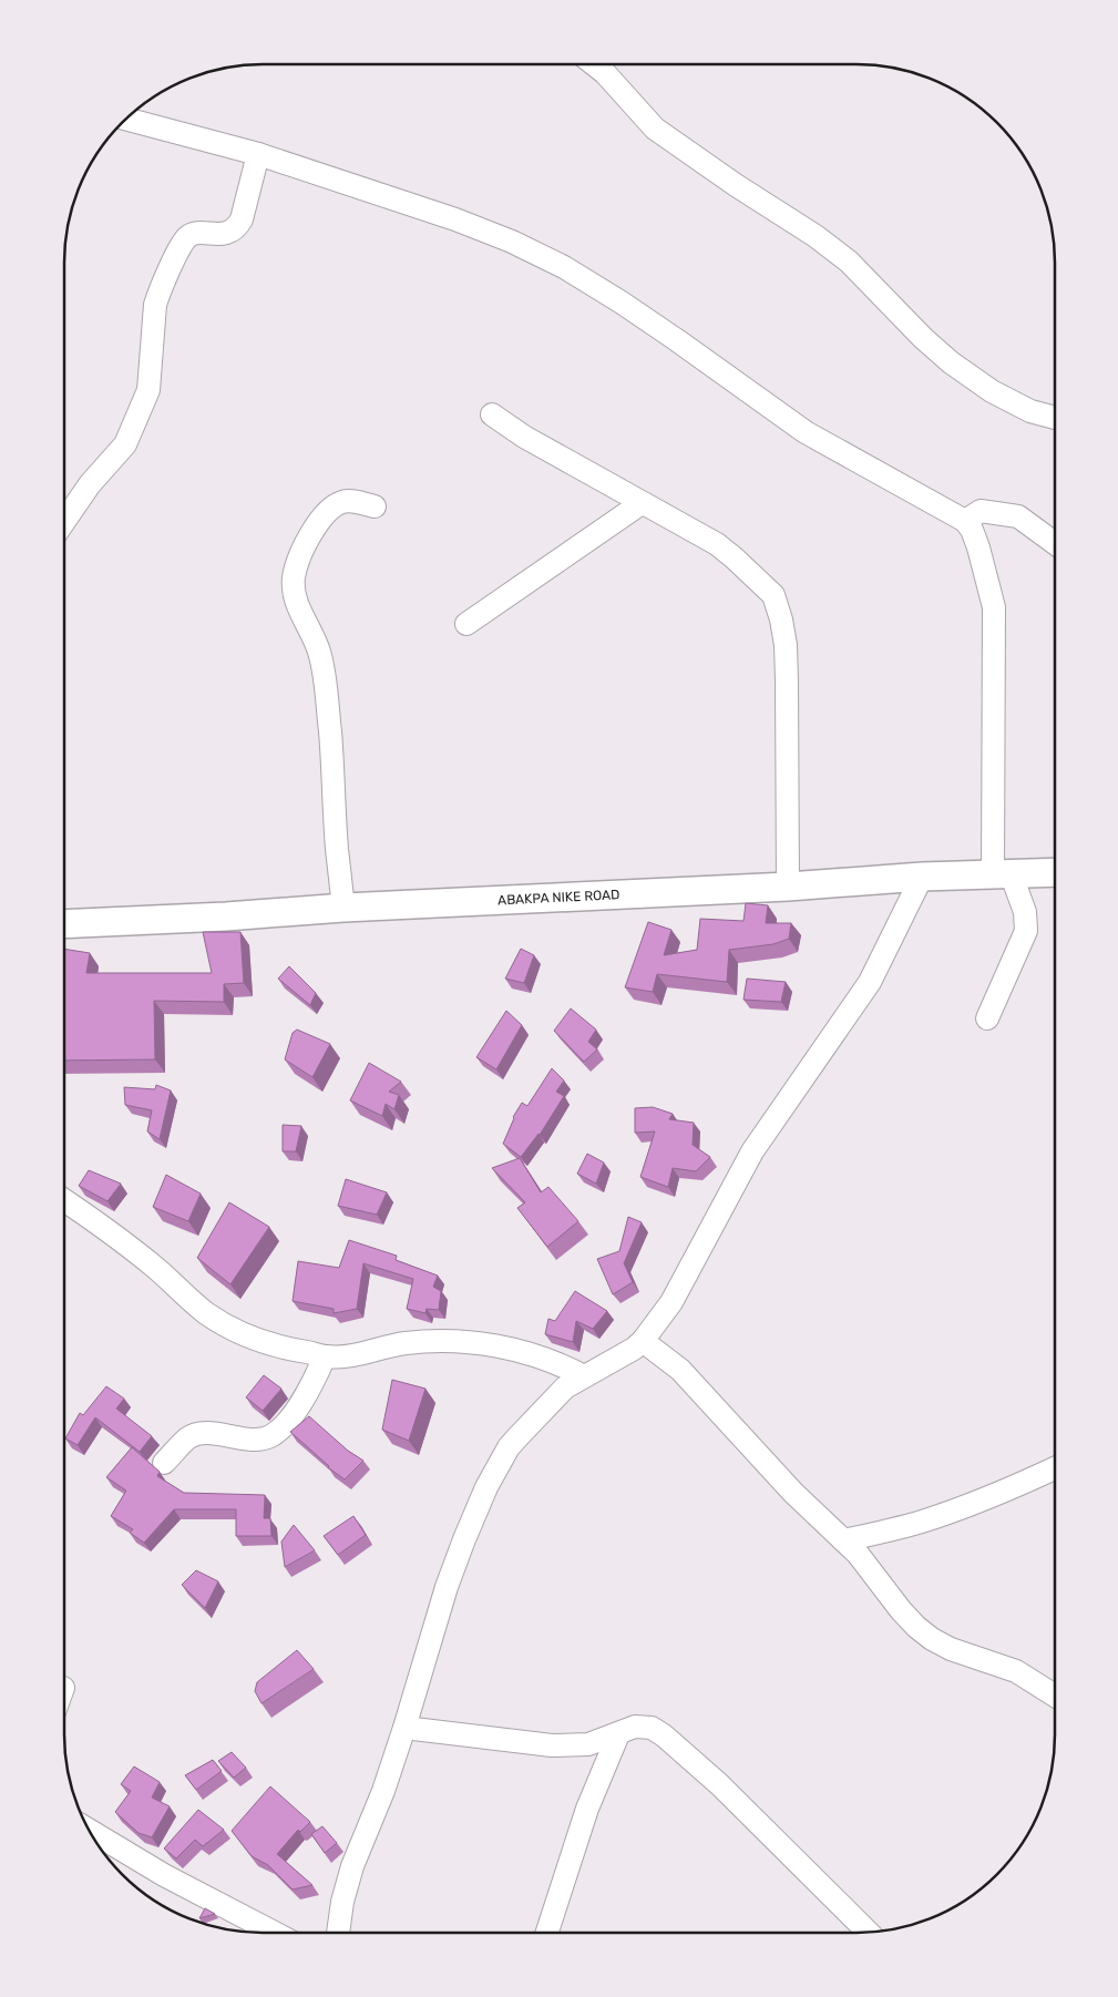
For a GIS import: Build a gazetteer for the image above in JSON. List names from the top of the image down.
{
  "streets": {
    "main road": ["ABAKPA NIKE ROAD"]
  }
}
